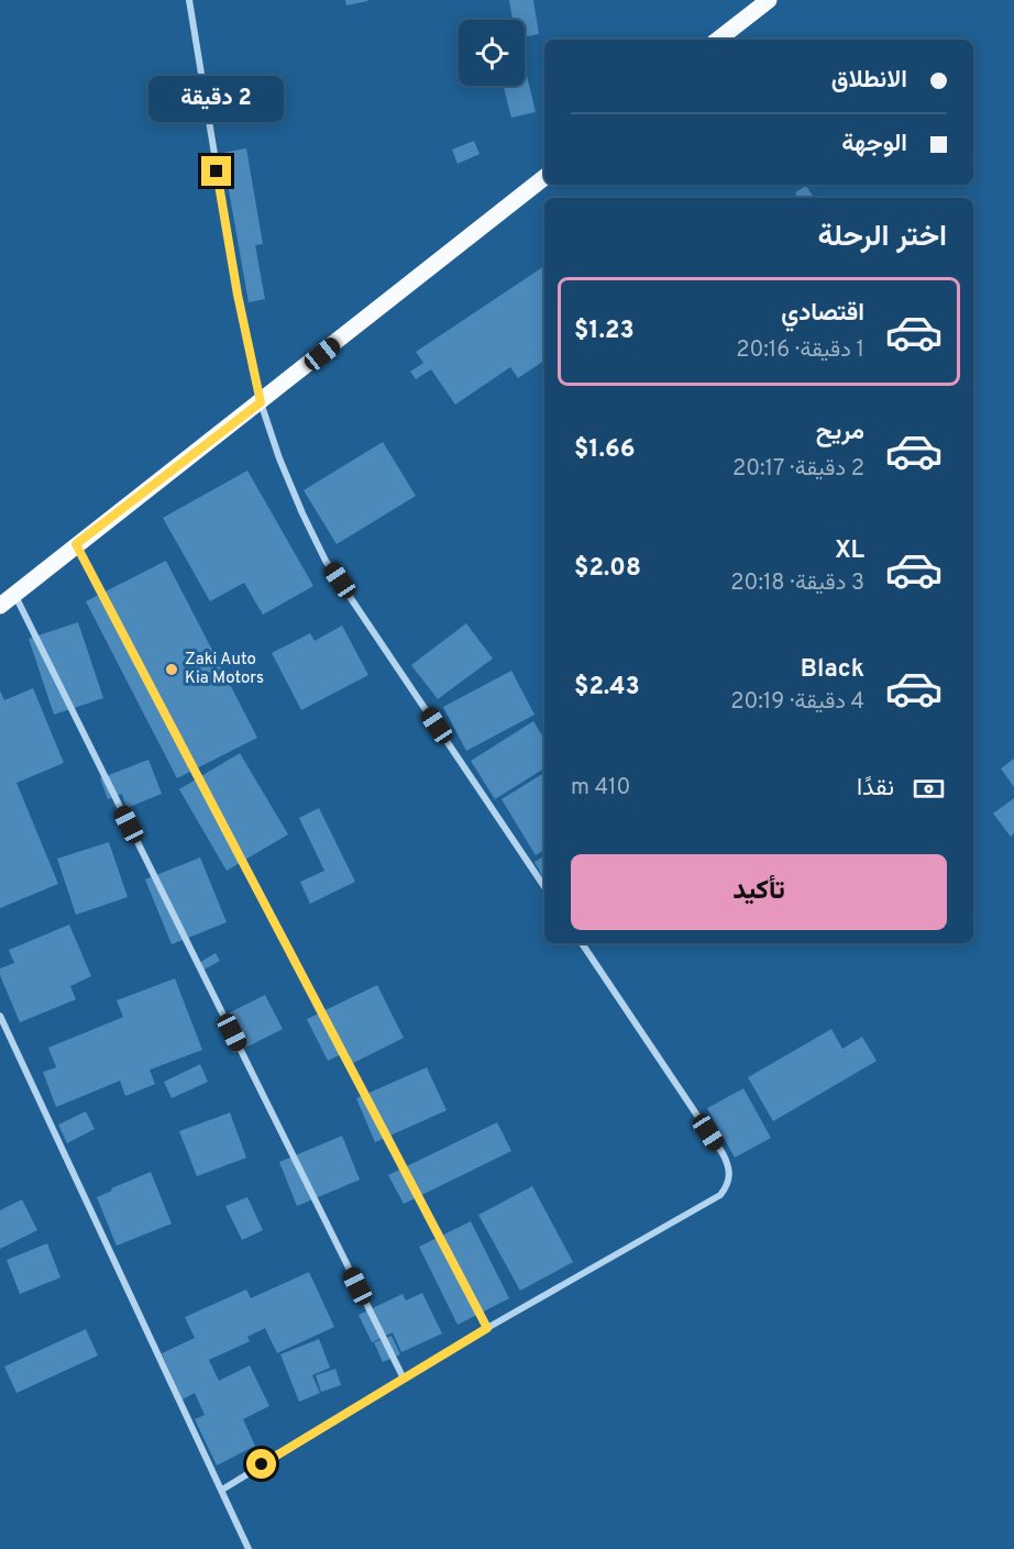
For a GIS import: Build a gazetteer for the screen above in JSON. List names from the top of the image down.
{
  "places": ["Zaki Auto Kia Motors"],
  "page": {
    "banner": ["الانطلاق", "الوجهة"],
    "bubble": "2 دقيقة",
    "heading": "اختر الرحلة",
    "list": [
      {
        "name": "اقتصادي",
        "note": "1 دقيقة · 20:16",
        "value": "$1.23"
      },
      {
        "name": "مريح",
        "note": "2 دقيقة · 20:17",
        "value": "$1.66"
      },
      {
        "name": "XL",
        "note": "3 دقيقة · 20:18",
        "value": "$2.08"
      },
      {
        "name": "Black",
        "note": "4 دقيقة · 20:19",
        "value": "$2.43"
      }
    ],
    "pay": ["نقدًا", "410 m"],
    "buttons": "تأكيد"
  }
}
